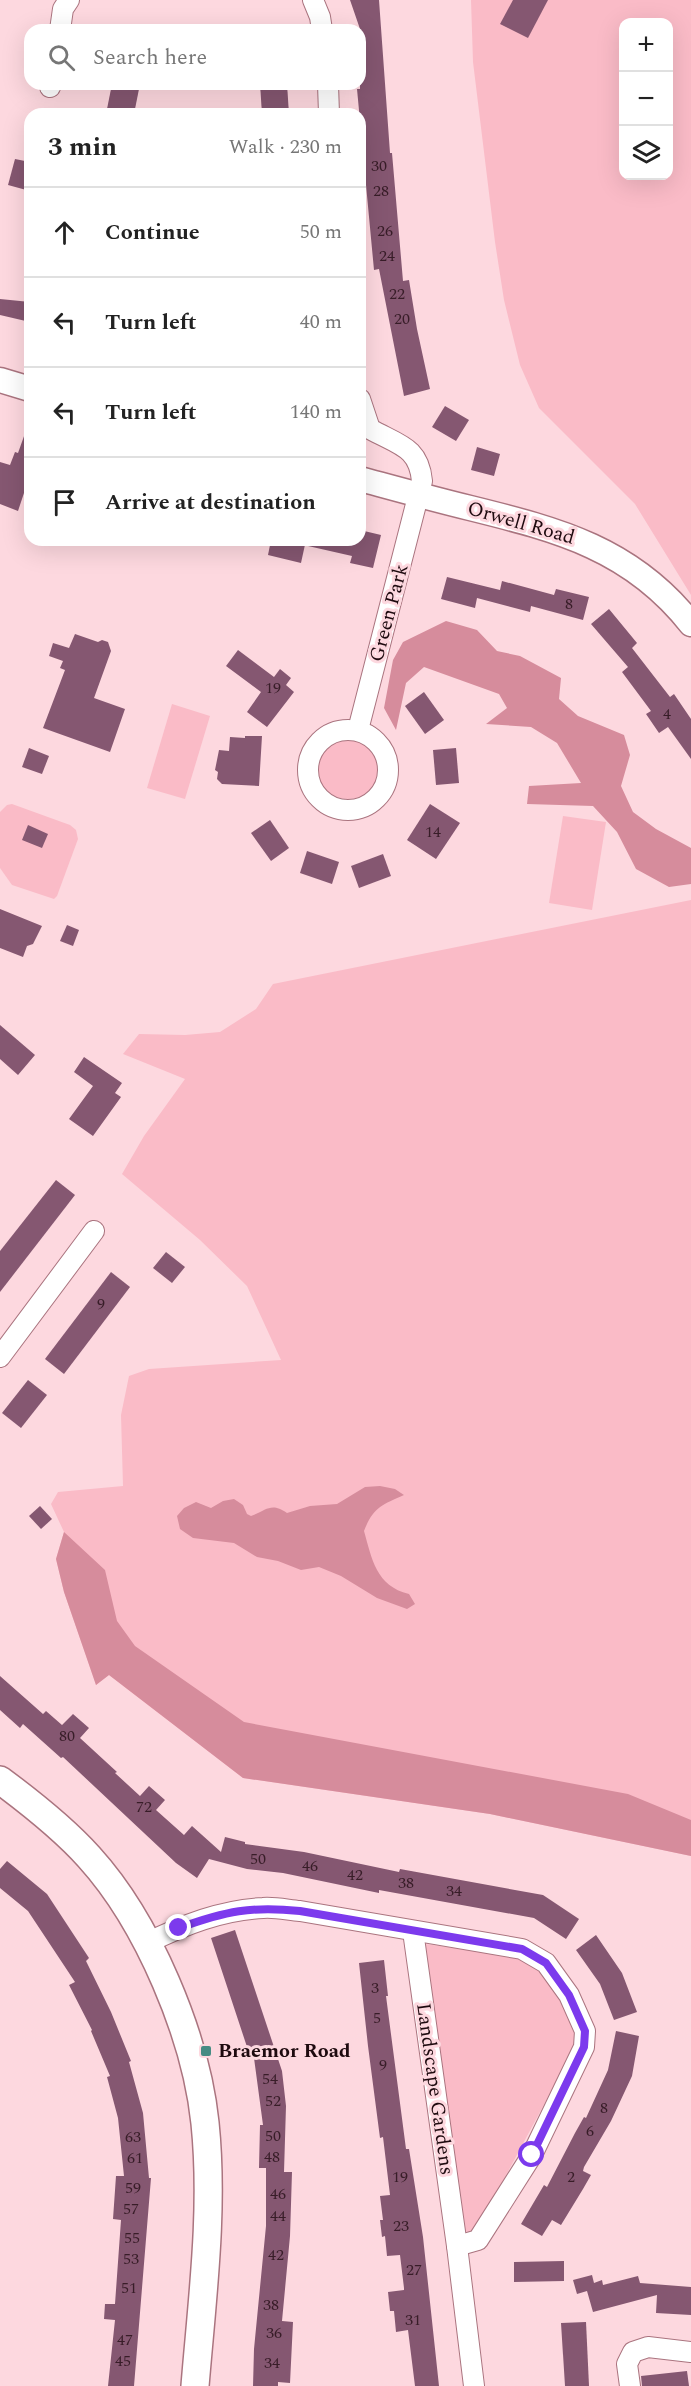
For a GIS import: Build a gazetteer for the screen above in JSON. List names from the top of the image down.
{
  "streets": {
    "street": ["Orwell Road", "Green Park", "Landscape Gardens"]
  },
  "crossings": [
    ["Orwell Road", "Green Park"]
  ],
  "places": {
    "transit": ["Braemor Road"]
  },
  "house_numbers": [
    "30",
    "28",
    "26",
    "24",
    "22",
    "20",
    "8",
    "19",
    "4",
    "14",
    "9",
    "80",
    "72",
    "50",
    "46",
    "42",
    "38",
    "34",
    "3",
    "5",
    "9",
    "54",
    "52",
    "8",
    "6",
    "50",
    "63",
    "48",
    "61",
    "19",
    "2",
    "59",
    "46",
    "57",
    "44",
    "23",
    "55",
    "42",
    "53",
    "27",
    "51",
    "38",
    "31",
    "36",
    "47",
    "45",
    "34"
  ],
  "page": {
    "map_buttons": ["+", "−"],
    "search": "Search here",
    "heading": ["3 min", "Walk · 230 m"],
    "list": [
      ["Continue", "50 m"],
      ["Turn left", "40 m"],
      ["Turn left", "140 m"],
      "Arrive at destination"
    ]
  }
}
